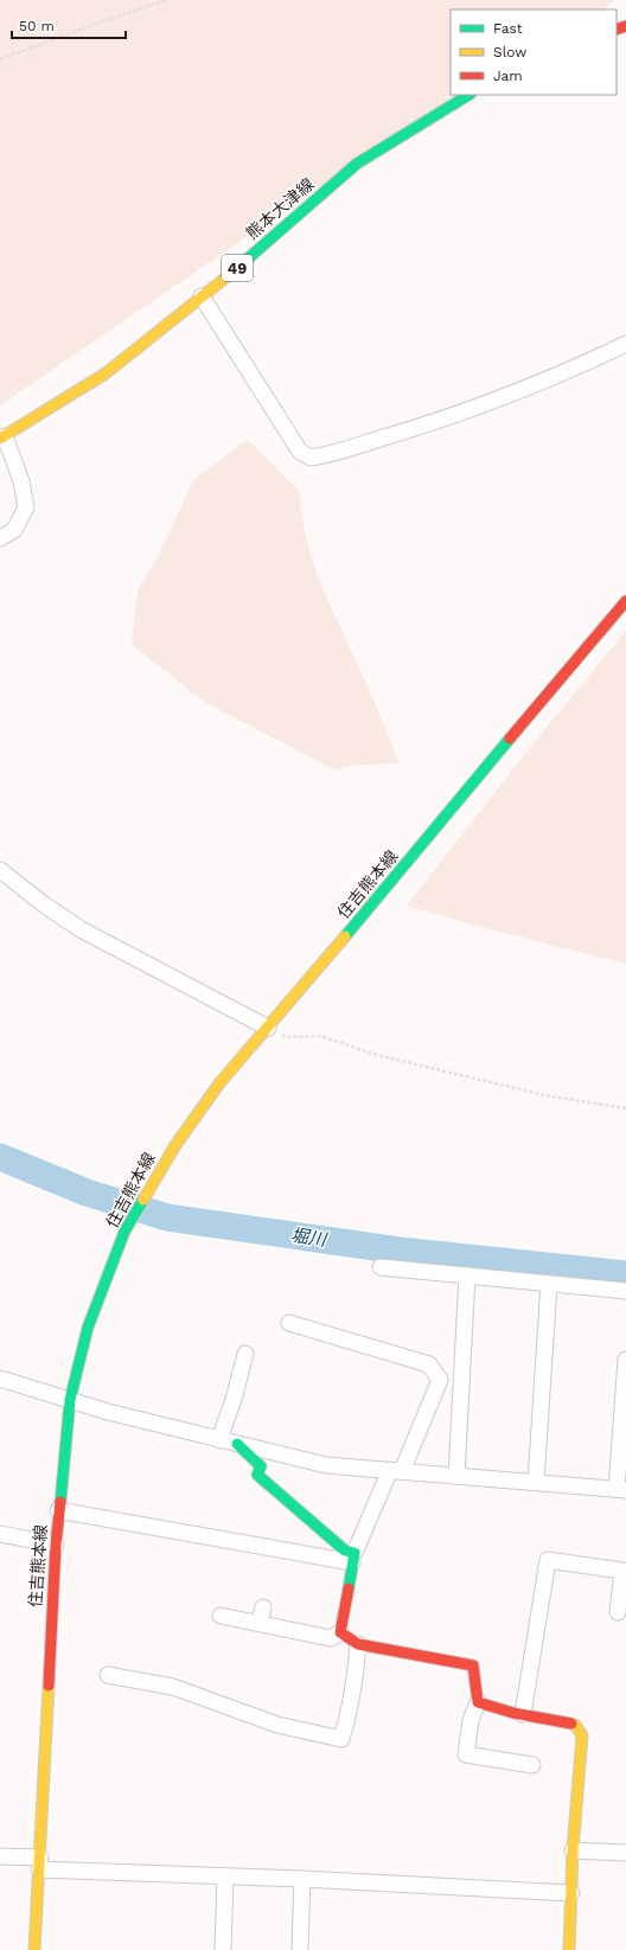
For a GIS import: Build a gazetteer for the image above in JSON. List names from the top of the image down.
{
  "streets": {
    "main road": ["熊本大津線", "49", "住吉熊本線"]
  },
  "water": ["堀川"],
  "legend": ["Fast", "Slow", "Jam"],
  "scale_bar": "50 m"
}
